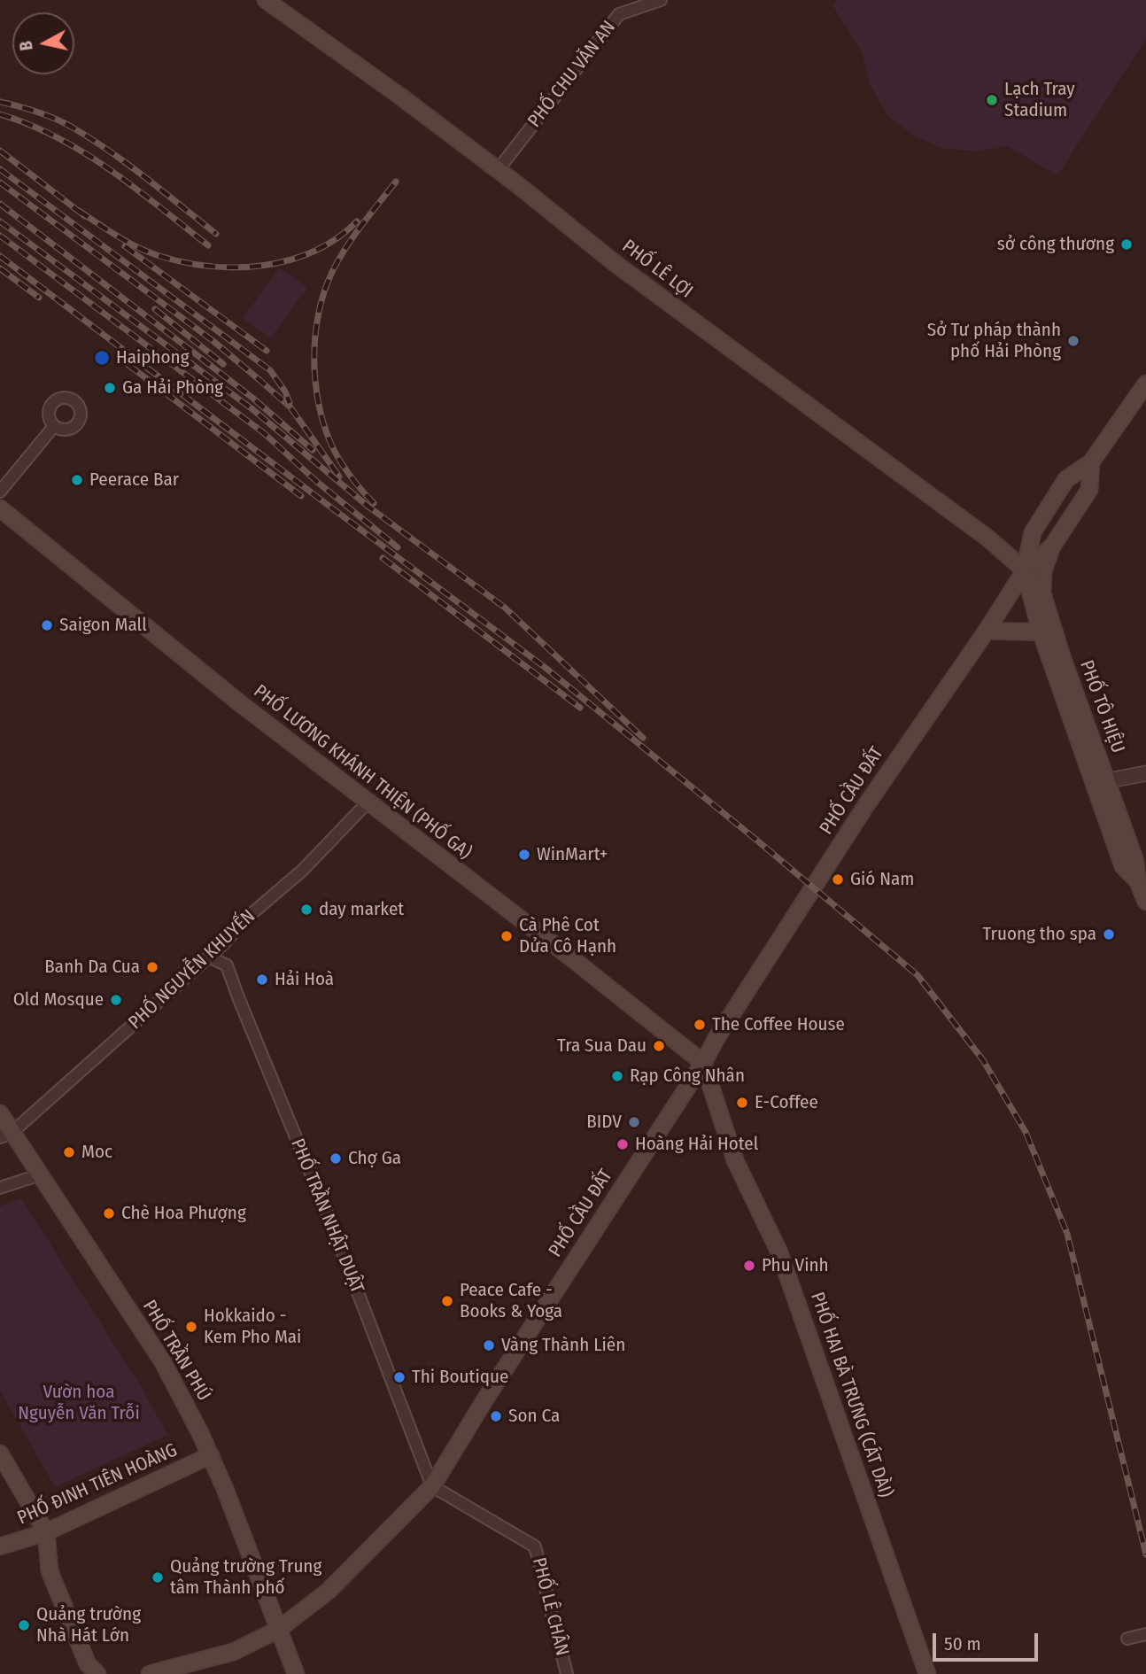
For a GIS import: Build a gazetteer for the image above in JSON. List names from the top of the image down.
{
  "streets": {
    "main road": [
      "PHỐ LÊ LỢI",
      "PHỐ TÔ HIỆU",
      "PHỐ LƯƠNG KHÁNH THIỆN (PHỐ GA)",
      "PHỐ CẦU ĐẤT",
      "PHỐ TRẦN PHÚ",
      "PHỐ HAI BÀ TRƯNG (CÁT DÀI)",
      "PHỐ ĐINH TIÊN HOÀNG"
    ],
    "street": [
      "PHỐ CHU VĂN AN",
      "PHỐ NGUYỄN KHUYẾN",
      "PHỐ TRẦN NHẬT DUẬT",
      "PHỐ LÊ CHÂN"
    ]
  },
  "crossings": [
    ["PHỐ CHU VĂN AN", "PHỐ LÊ LỢI"],
    ["PHỐ LÊ LỢI", "PHỐ TÔ HIỆU"],
    ["PHỐ LÊ LỢI", "PHỐ CẦU ĐẤT"],
    ["PHỐ TÔ HIỆU", "PHỐ CẦU ĐẤT"],
    ["PHỐ LƯƠNG KHÁNH THIỆN (PHỐ GA)", "PHỐ CẦU ĐẤT"],
    ["PHỐ LƯƠNG KHÁNH THIỆN (PHỐ GA)", "PHỐ NGUYỄN KHUYẾN"],
    ["PHỐ LƯƠNG KHÁNH THIỆN (PHỐ GA)", "PHỐ HAI BÀ TRƯNG (CÁT DÀI)"],
    ["PHỐ CẦU ĐẤT", "PHỐ TRẦN NHẬT DUẬT"],
    ["PHỐ CẦU ĐẤT", "PHỐ TRẦN PHÚ"],
    ["PHỐ CẦU ĐẤT", "PHỐ HAI BÀ TRƯNG (CÁT DÀI)"],
    ["PHỐ CẦU ĐẤT", "PHỐ LÊ CHÂN"],
    ["PHỐ NGUYỄN KHUYẾN", "PHỐ TRẦN NHẬT DUẬT"],
    ["PHỐ NGUYỄN KHUYẾN", "PHỐ TRẦN PHÚ"],
    ["PHỐ TRẦN NHẬT DUẬT", "PHỐ LÊ CHÂN"],
    ["PHỐ TRẦN PHÚ", "PHỐ ĐINH TIÊN HOÀNG"]
  ],
  "parks": ["Vườn hoa Nguyễn Văn Trỗi"],
  "places": [
    "Lạch Tray Stadium",
    "sở công thương",
    "Sở Tư pháp thành phố Hải Phòng",
    "Haiphong",
    "Ga Hải Phòng",
    "Peerace Bar",
    "Saigon Mall",
    "WinMart+",
    "Gió Nam",
    "day market",
    "Truong tho spa",
    "Cà Phê Cot Dửa Cô Hạnh",
    "Banh Da Cua",
    "Hải Hoà",
    "Old Mosque",
    "The Coffee House",
    "Tra Sua Dau",
    "Rạp Công Nhân",
    "E-Coffee",
    "BIDV",
    "Hoàng Hải Hotel",
    "Moc",
    "Chợ Ga",
    "Chè Hoa Phượng",
    "Phu Vinh",
    "Peace Cafe - Books & Yoga",
    "Hokkaido - Kem Pho Mai",
    "Vàng Thành Liên",
    "Thi Boutique",
    "Son Ca",
    "Quảng trường Trung tâm Thành phố",
    "Quảng trường Nhà Hát Lớn"
  ],
  "scale_bar": "50 m",
  "north": "left"
}
